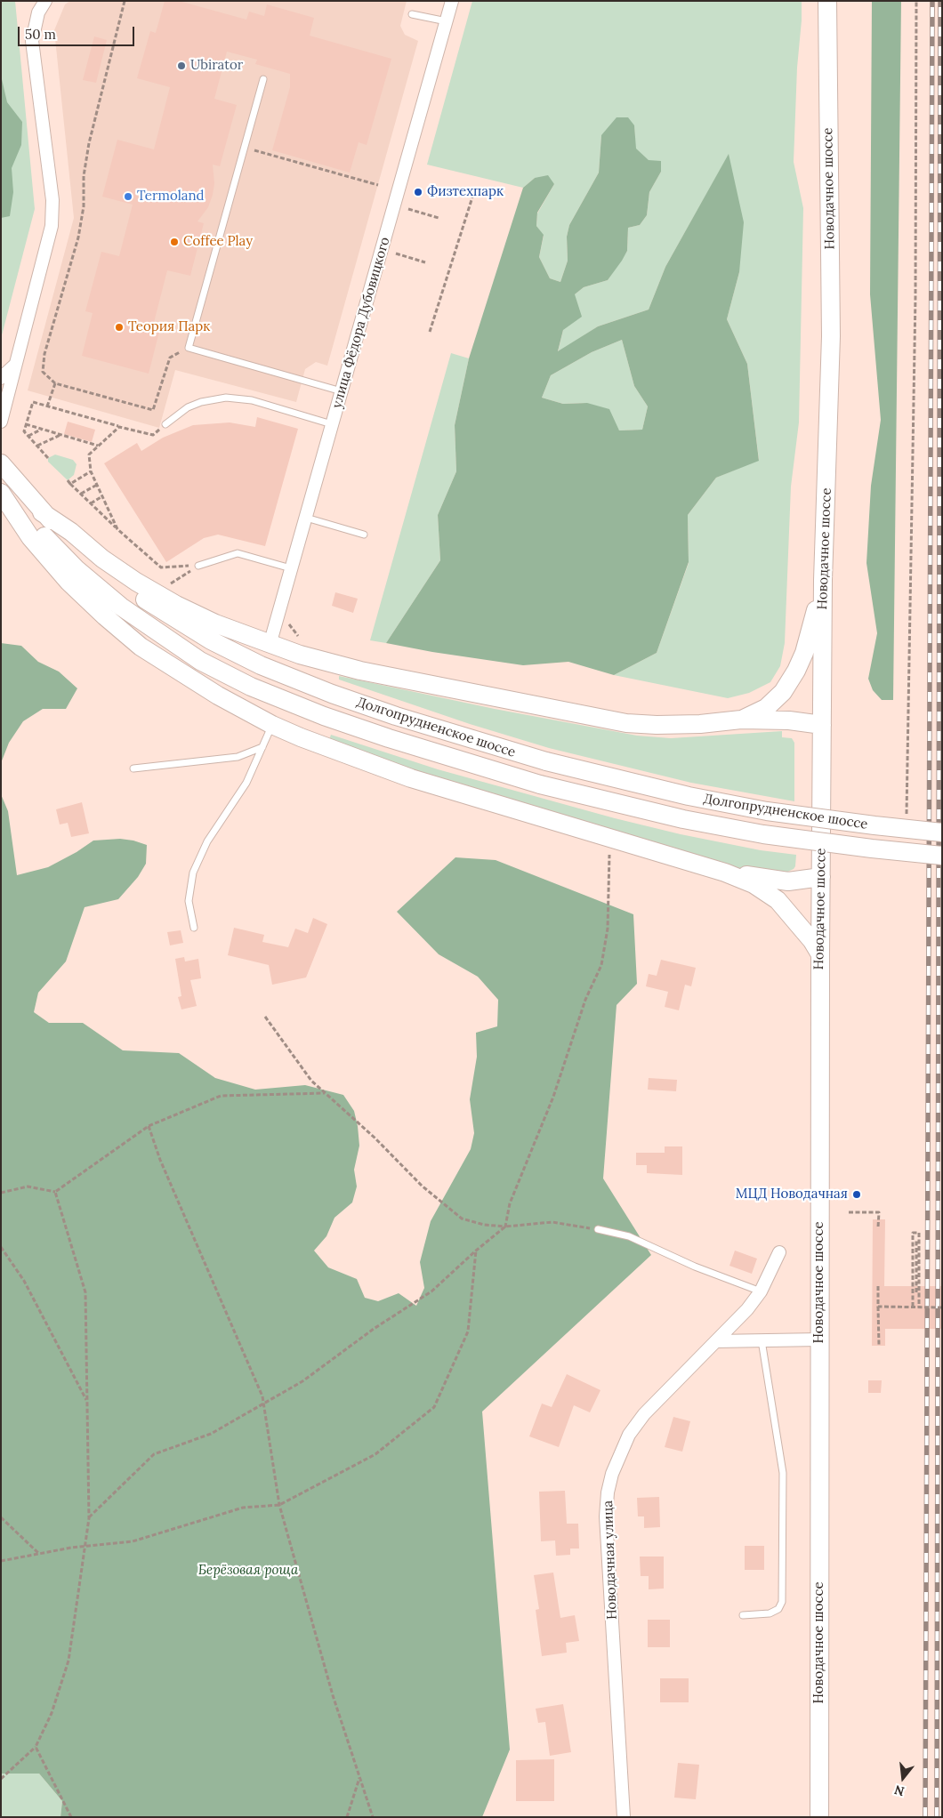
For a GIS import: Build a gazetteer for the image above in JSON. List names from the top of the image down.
{
  "streets": {
    "street": [
      "Новодачное шоссе",
      "улица Фёдора Дубовицкого",
      "Долгопрудненское шоссе",
      "Новодачная улица"
    ]
  },
  "parks": ["Берёзовая роща"],
  "places": [
    "Ubirator",
    "Физтехпарк",
    "Termoland",
    "Coffee Play",
    "Теория Парк",
    "МЦД Новодачная"
  ],
  "scale_bar": "50 m",
  "north": "bottom"
}
